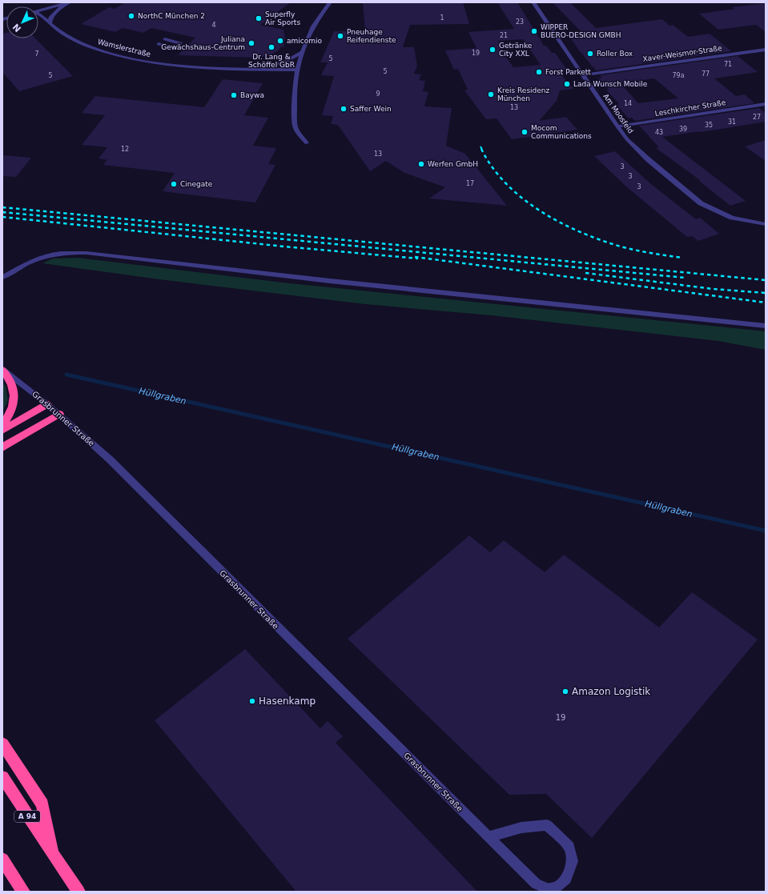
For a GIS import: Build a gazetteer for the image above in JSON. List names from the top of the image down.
{
  "streets": {
    "highway": ["A 94"],
    "street": [
      "Wamslerstraße",
      "Xaver-Weismor-Straße",
      "Leschkircher Straße",
      "Am Moosfeld",
      "Grasbrunner Straße"
    ]
  },
  "crossings": [
    ["Xaver-Weismor-Straße", "Am Moosfeld"],
    ["Leschkircher Straße", "Am Moosfeld"]
  ],
  "water": ["Hüllgraben"],
  "places": [
    "NorthC München 2",
    "Superfly Air Sports",
    "WIPPER BUERO-DESIGN GMBH",
    "Pneuhage Reifendienste",
    "amicomio",
    "Juliana Gewächshaus-Centrum",
    "Dr. Lang & Schöffel GbR",
    "Getränke City XXL",
    "Roller Box",
    "Forst Parkett",
    "Lada Wunsch Mobile",
    "Kreis Residenz München",
    "Baywa",
    "Saffer Wein",
    "Mocom Communications",
    "Werfen GmbH",
    "Cinegate",
    "Amazon Logistik",
    "Hasenkamp"
  ],
  "house_numbers": [
    "1",
    "23",
    "4",
    "21",
    "19",
    "7",
    "5",
    "71",
    "5",
    "77",
    "5",
    "79a",
    "9",
    "14",
    "13",
    "27",
    "31",
    "35",
    "39",
    "43",
    "12",
    "13",
    "3",
    "3",
    "17",
    "3",
    "19"
  ],
  "north": "bottom left"
}
